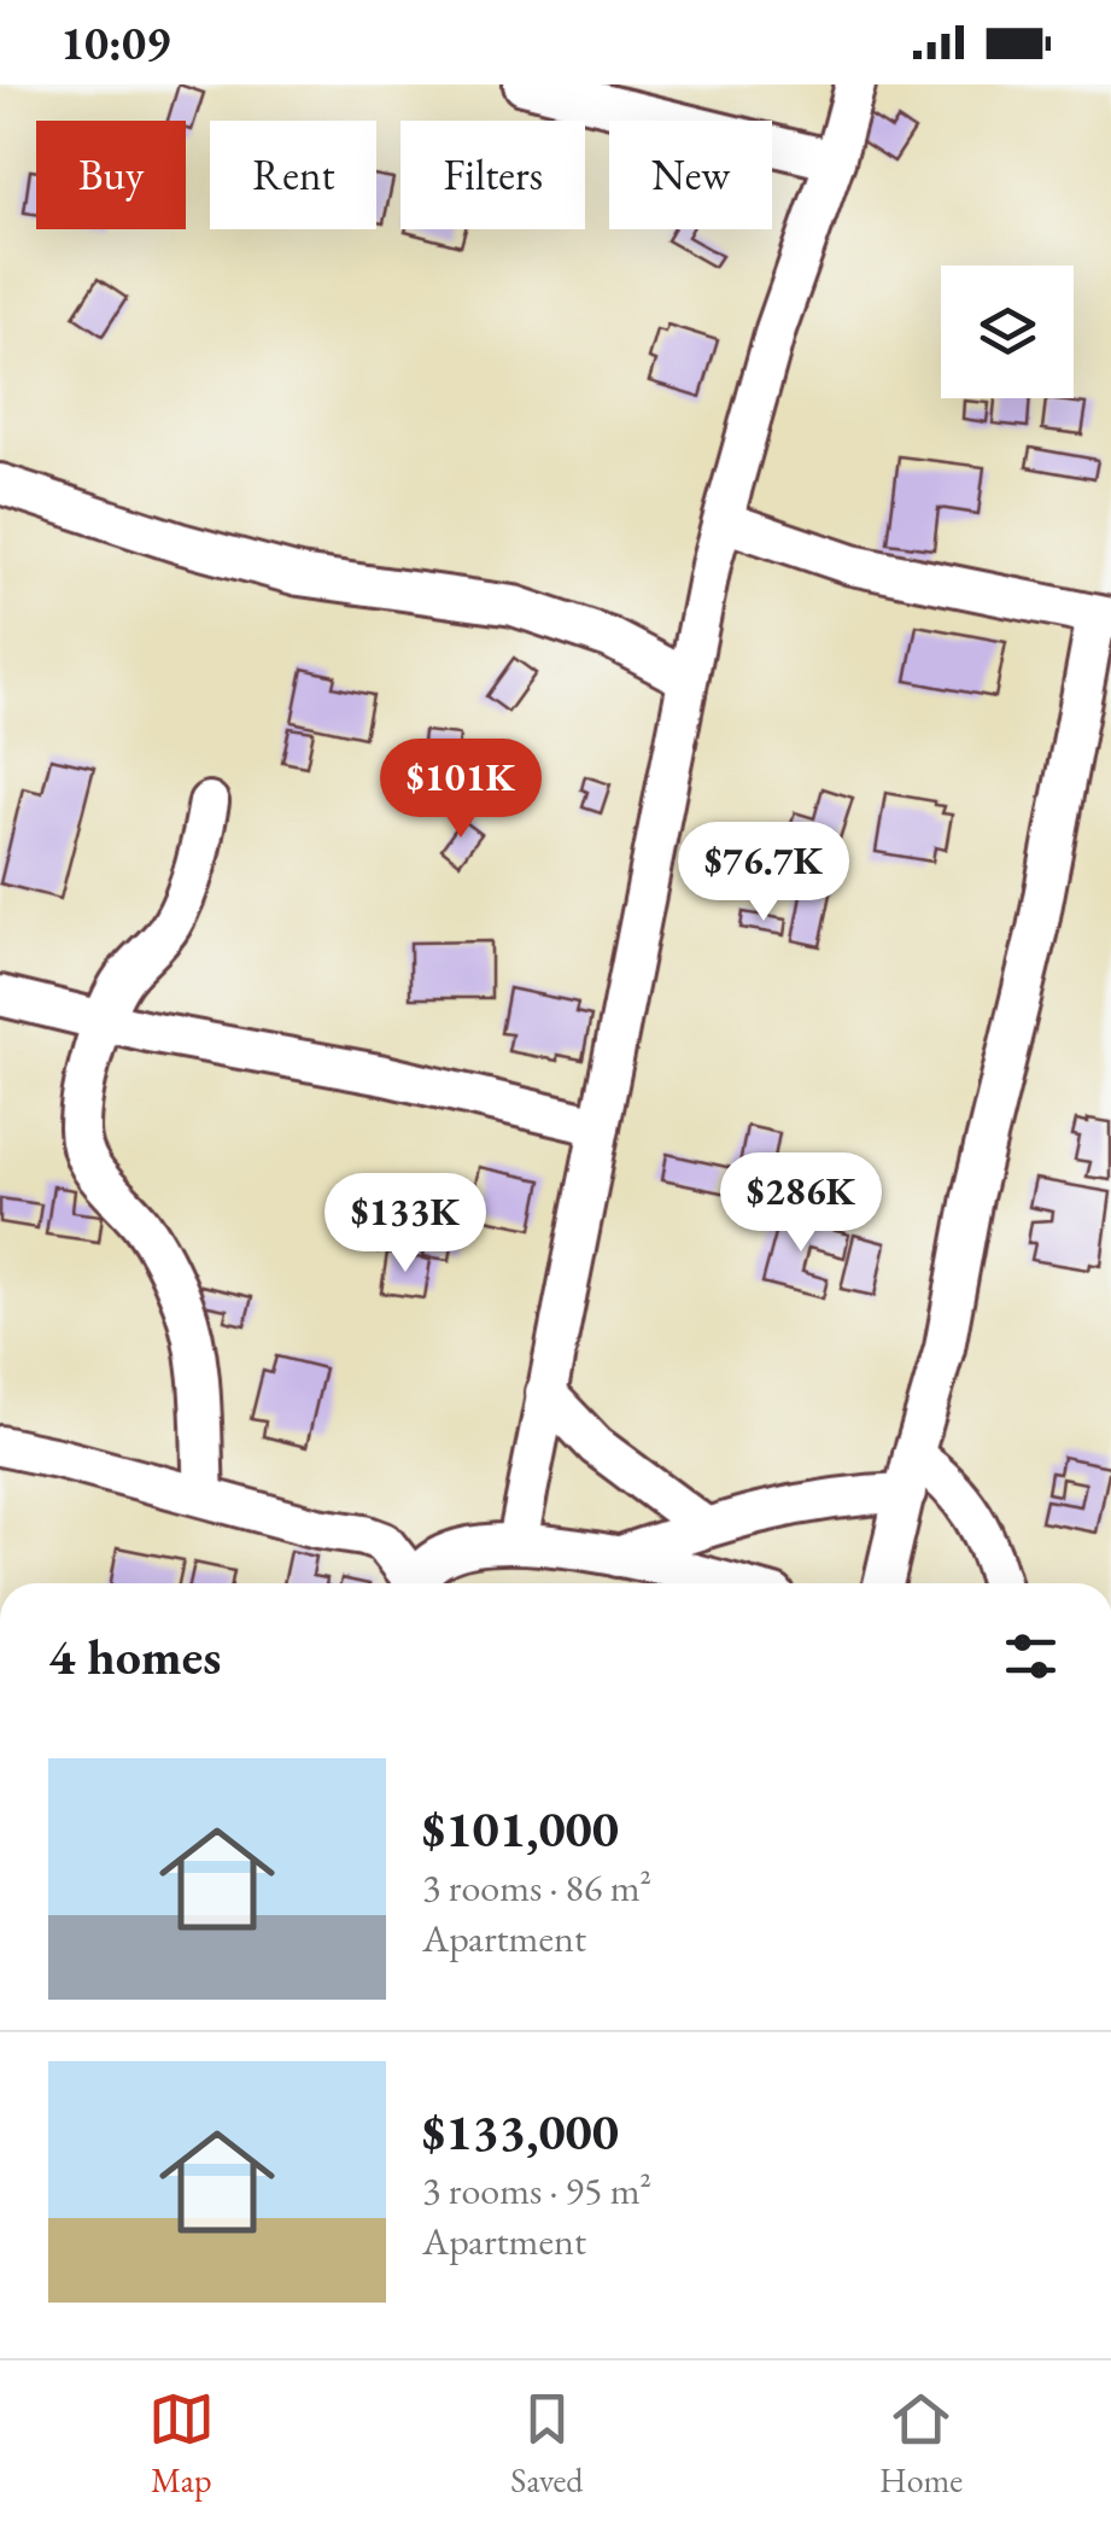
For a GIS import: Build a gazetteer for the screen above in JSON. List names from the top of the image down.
{
  "page": {
    "status": "10:09",
    "chip": [
      "Buy",
      "Rent",
      "Filters",
      "New"
    ],
    "price": [
      "$101K",
      "$76.7K",
      "$286K",
      "$133K"
    ],
    "heading": "4 homes",
    "list": [
      {
        "name": "$101,000",
        "note": "3 rooms · 86 m² · Apartment"
      },
      {
        "name": "$133,000",
        "note": "3 rooms · 95 m² · Apartment"
      }
    ],
    "tabs": ["Map", "Saved", "Home"]
  }
}
